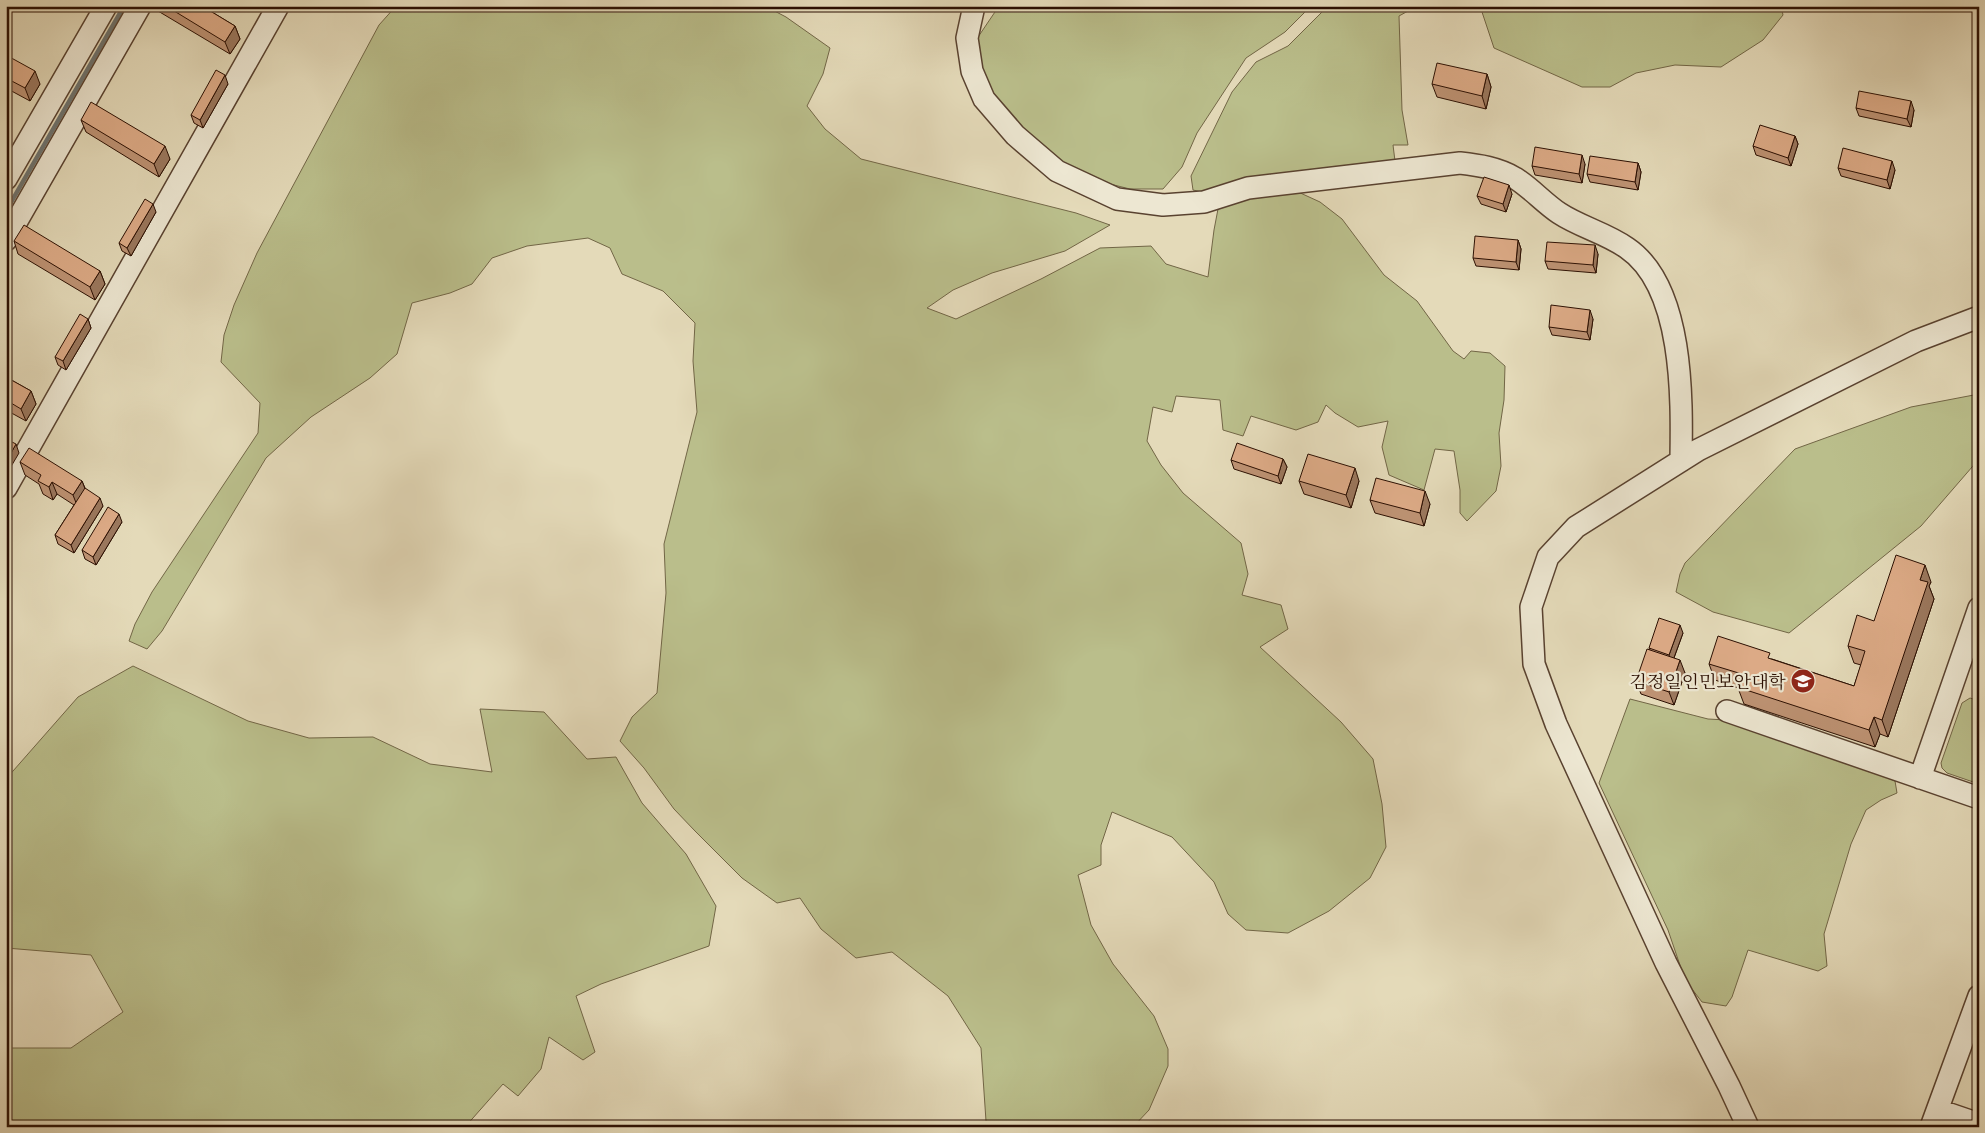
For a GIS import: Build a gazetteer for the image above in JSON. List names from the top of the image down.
{
  "places": {
    "school or university": ["김정일인민보안대학"]
  }
}
